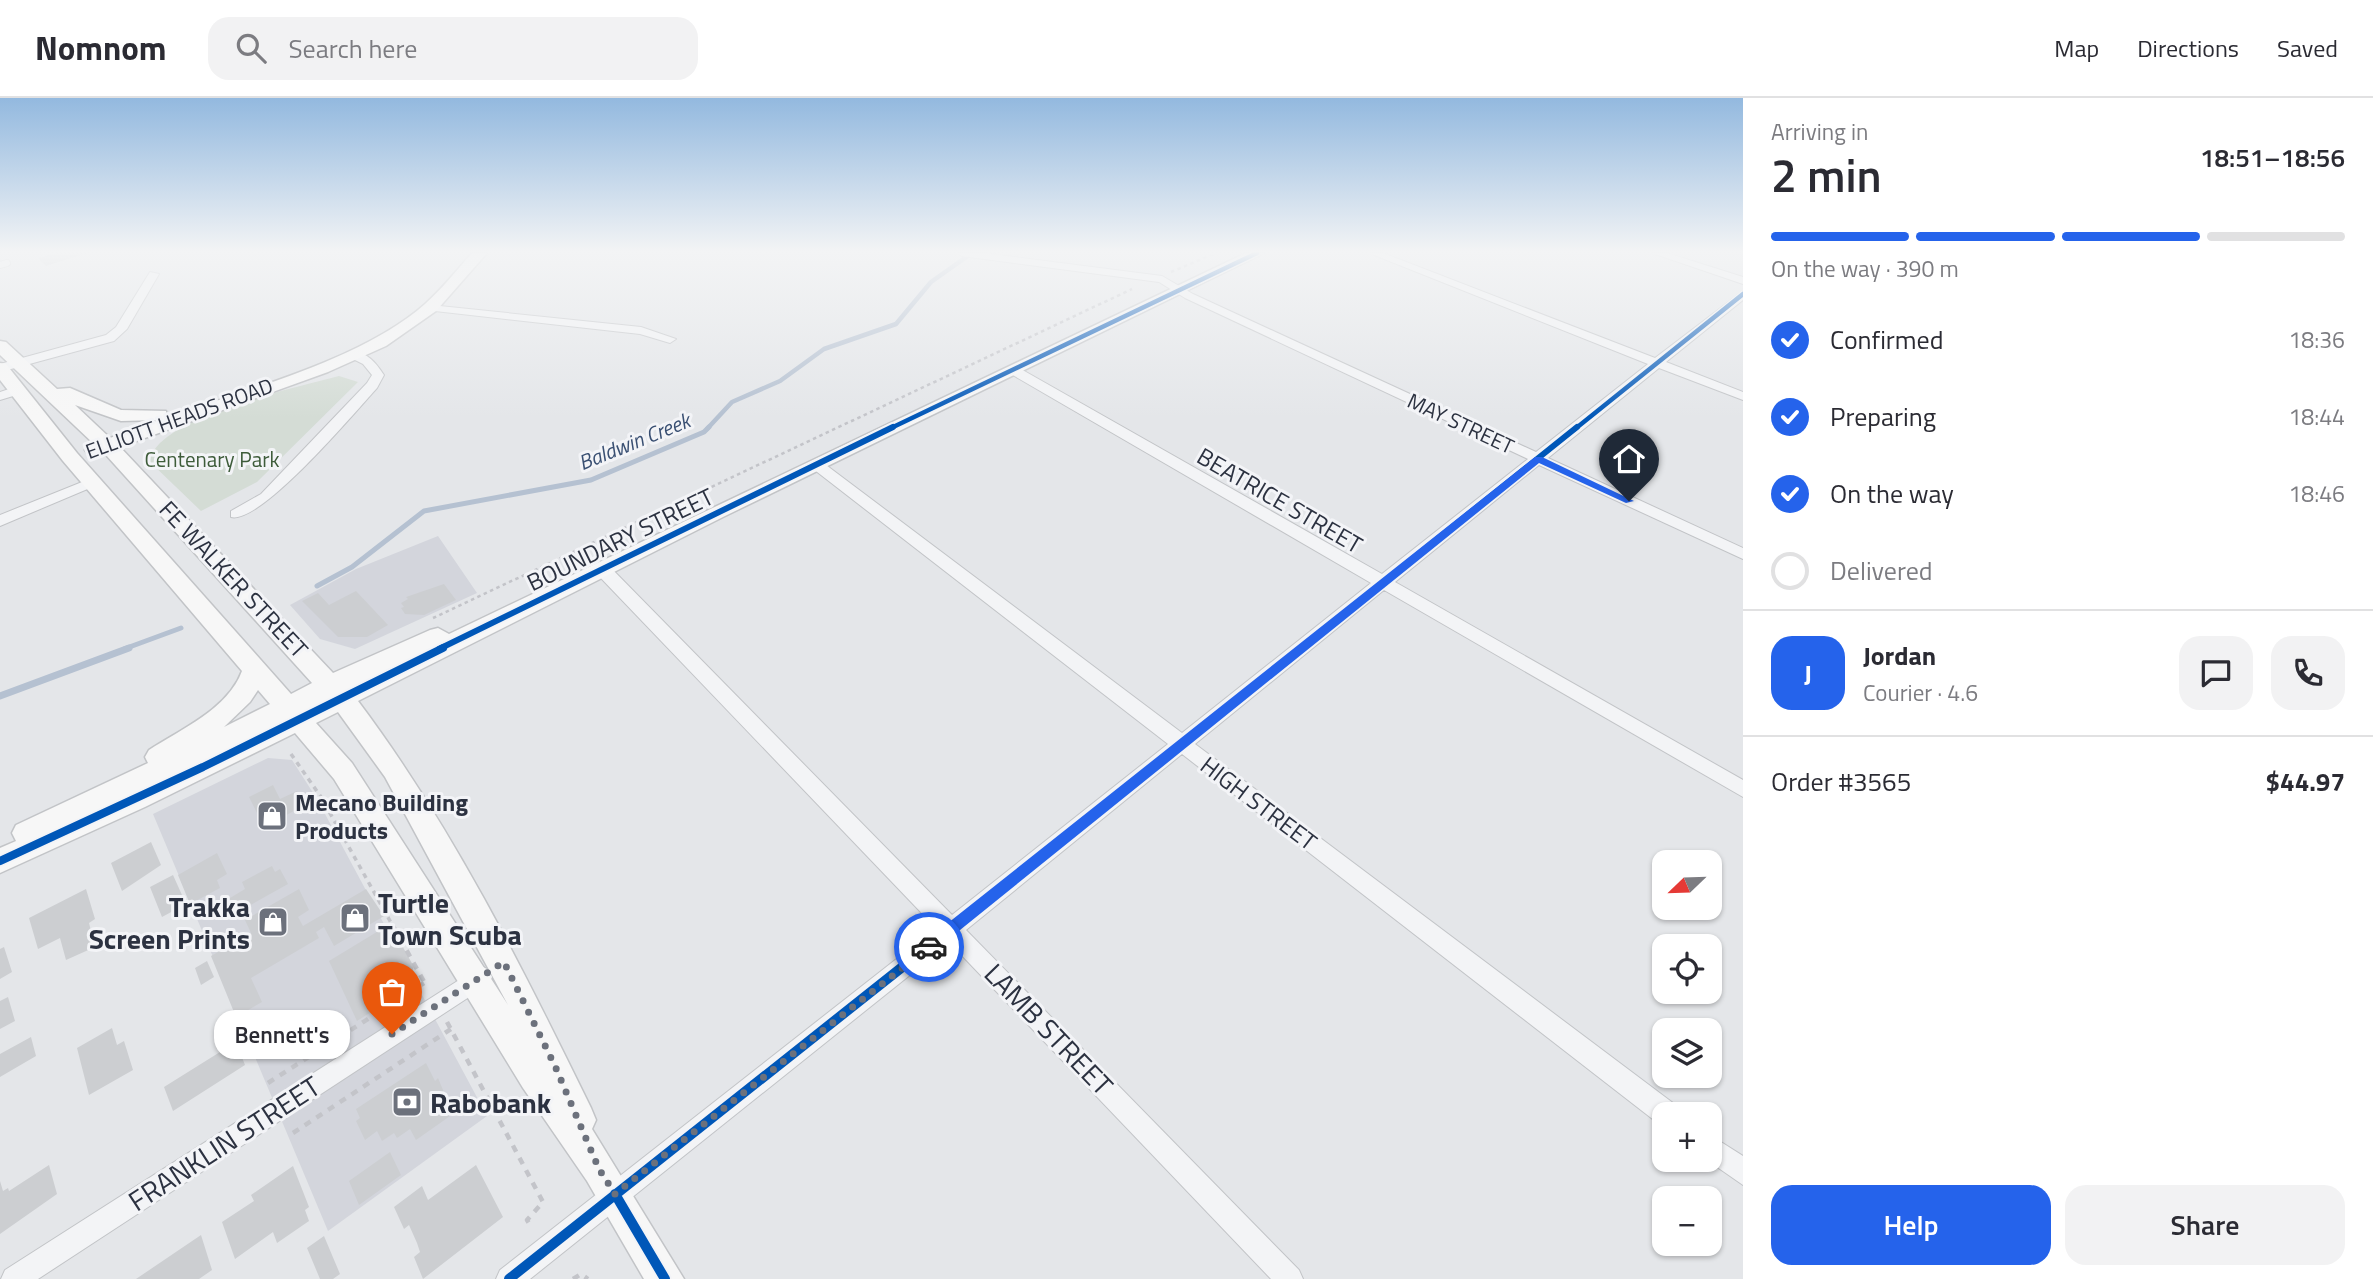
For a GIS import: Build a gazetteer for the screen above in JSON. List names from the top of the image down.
{
  "streets": {
    "street": [
      "ELLIOTT HEADS ROAD",
      "MAY STREET",
      "BEATRICE STREET",
      "BOUNDARY STREET",
      "FE WALKER STREET",
      "HIGH STREET",
      "LAMB STREET",
      "FRANKLIN STREET"
    ]
  },
  "crossings": [
    ["ELLIOTT HEADS ROAD", "FE WALKER STREET"],
    ["BEATRICE STREET", "BOUNDARY STREET"],
    ["BOUNDARY STREET", "FE WALKER STREET"],
    ["BOUNDARY STREET", "HIGH STREET"],
    ["BOUNDARY STREET", "LAMB STREET"],
    ["FE WALKER STREET", "FRANKLIN STREET"]
  ],
  "water": ["Baldwin Creek"],
  "parks": ["Centenary Park"],
  "places": {
    "shop": ["Mecano Building Products", "Turtle Town Scuba", "Trakka Screen Prints"],
    "other": ["Bennett's"],
    "bank": ["Rabobank"]
  },
  "north": "bottom left",
  "page": {
    "header": "Nomnom",
    "search": "Search here",
    "nav": ["Map", "Directions", "Saved"],
    "heading": ["2 min", "Arriving in", "18:51–18:56"],
    "panel": [
      "Jordan",
      "Courier · 4.6",
      "Order #3565",
      "$44.97"
    ],
    "bar": "On the way · 390 m",
    "list": [
      ["Confirmed", "18:36"],
      ["Preparing", "18:44"],
      ["On the way", "18:46"],
      "Delivered"
    ],
    "round": "J",
    "map_buttons": ["+", "−"],
    "bubble": "Bennett's",
    "buttons": ["Help", "Share"]
  }
}
